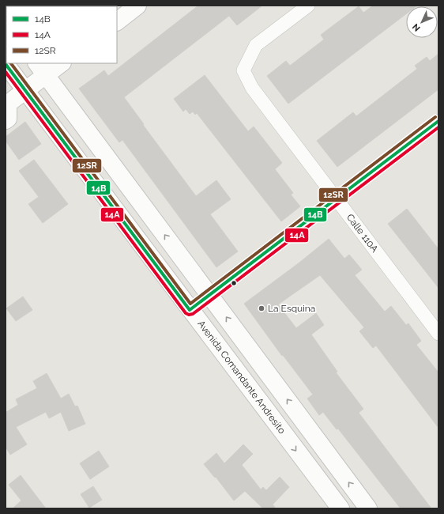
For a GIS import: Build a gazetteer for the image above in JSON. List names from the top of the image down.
{
  "streets": {
    "main road": ["Avenida Comandante Andresito"],
    "street": ["Calle 110A"]
  },
  "places": ["La Esquina"],
  "lines": ["transit line 12SR", "transit line 14B", "transit line 14A"],
  "legend": ["14B", "14A", "12SR"],
  "north": "bottom left"
}
